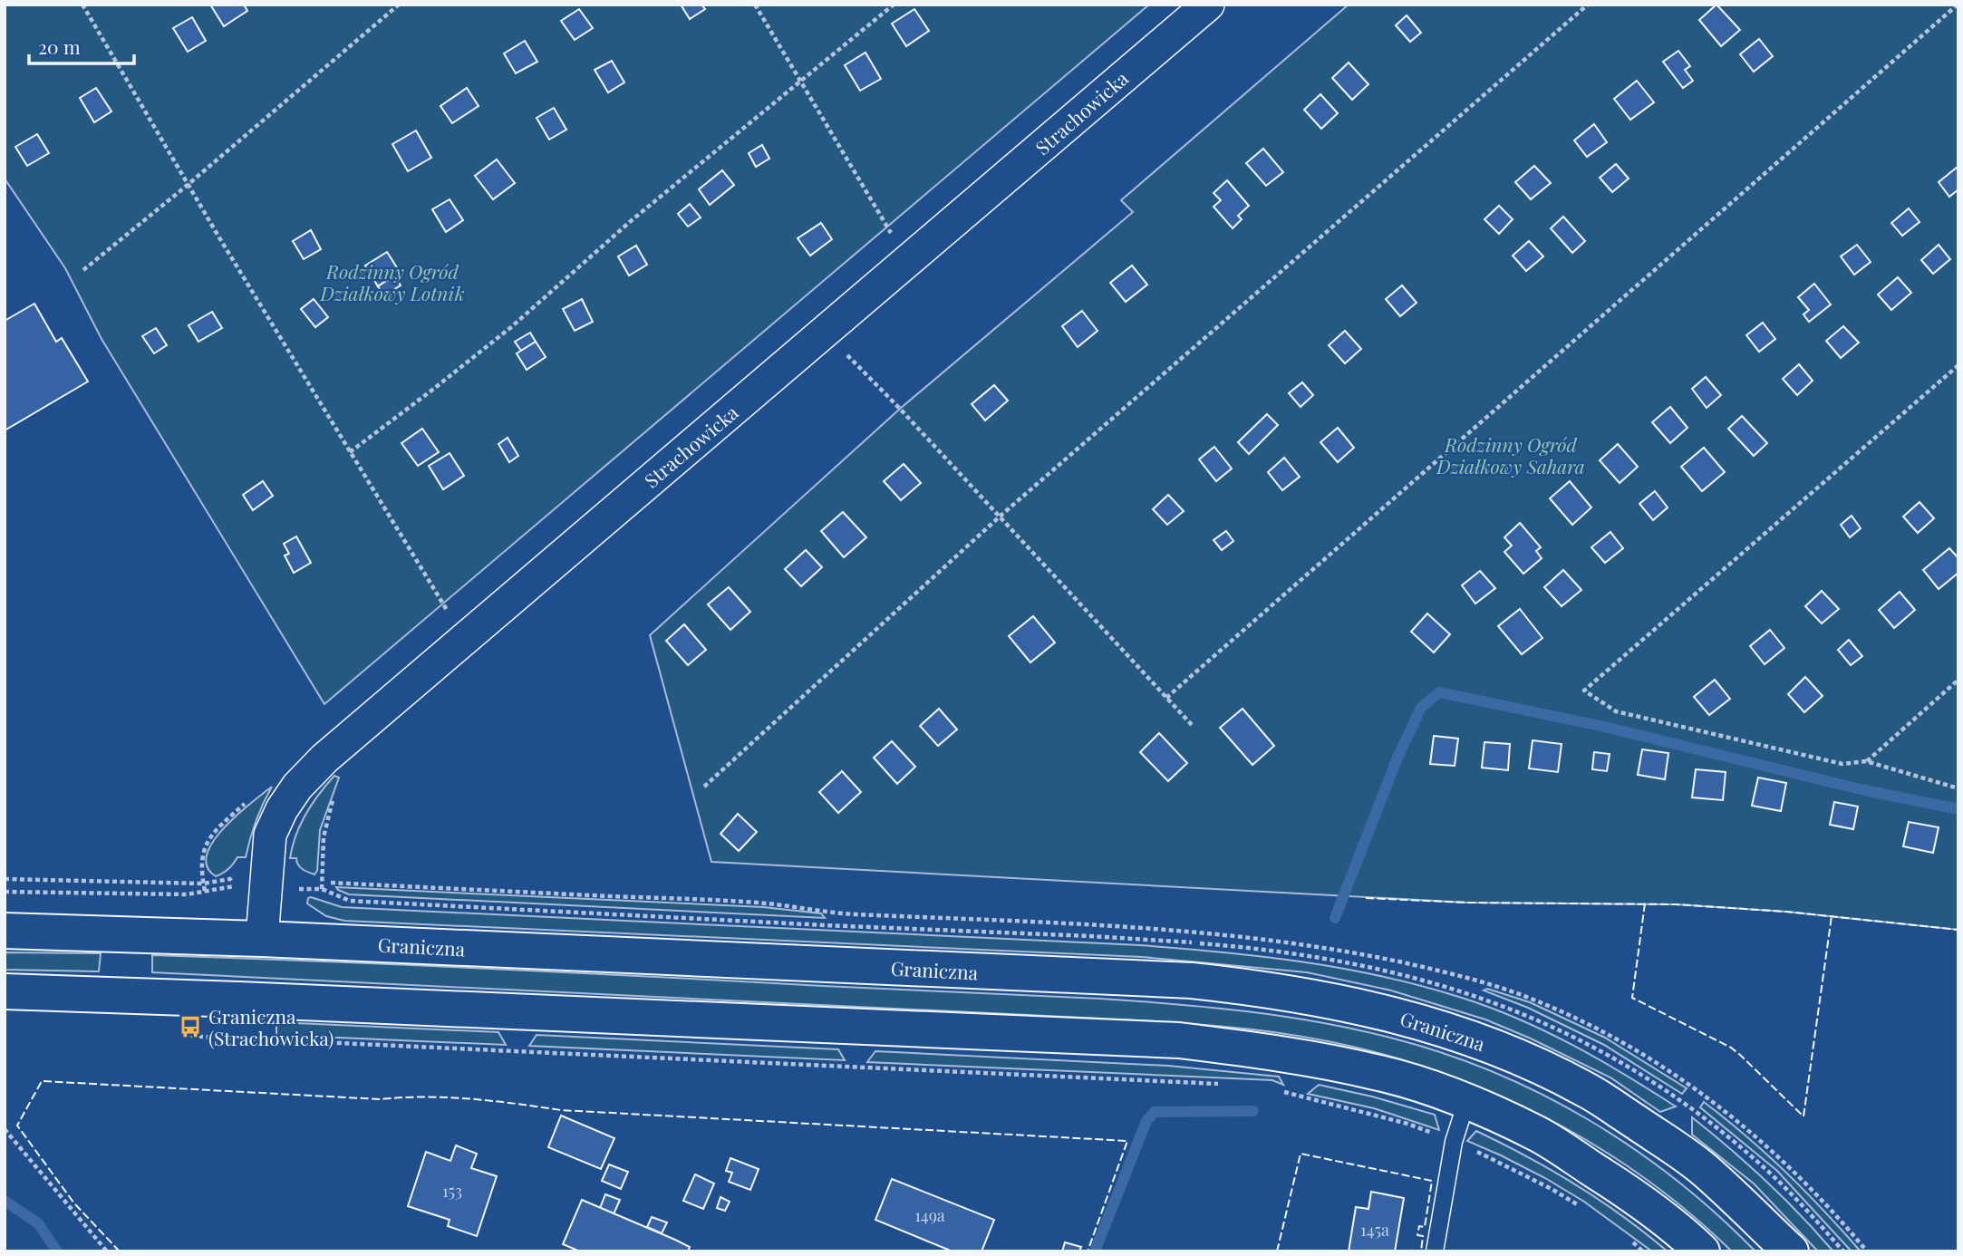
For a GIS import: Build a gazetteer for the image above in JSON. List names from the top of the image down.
{
  "streets": {
    "main road": ["Graniczna"],
    "street": ["Strachowicka"]
  },
  "crossings": [
    ["Strachowicka", "Graniczna"]
  ],
  "parks": ["Rodzinny Ogród Działkowy Lotnik", "Rodzinny Ogród Działkowy Sahara"],
  "places": {
    "bus stop": ["Graniczna (Strachowicka)"]
  },
  "house_numbers": ["153", "149a", "145a"],
  "scale_bar": "20 m"
}
